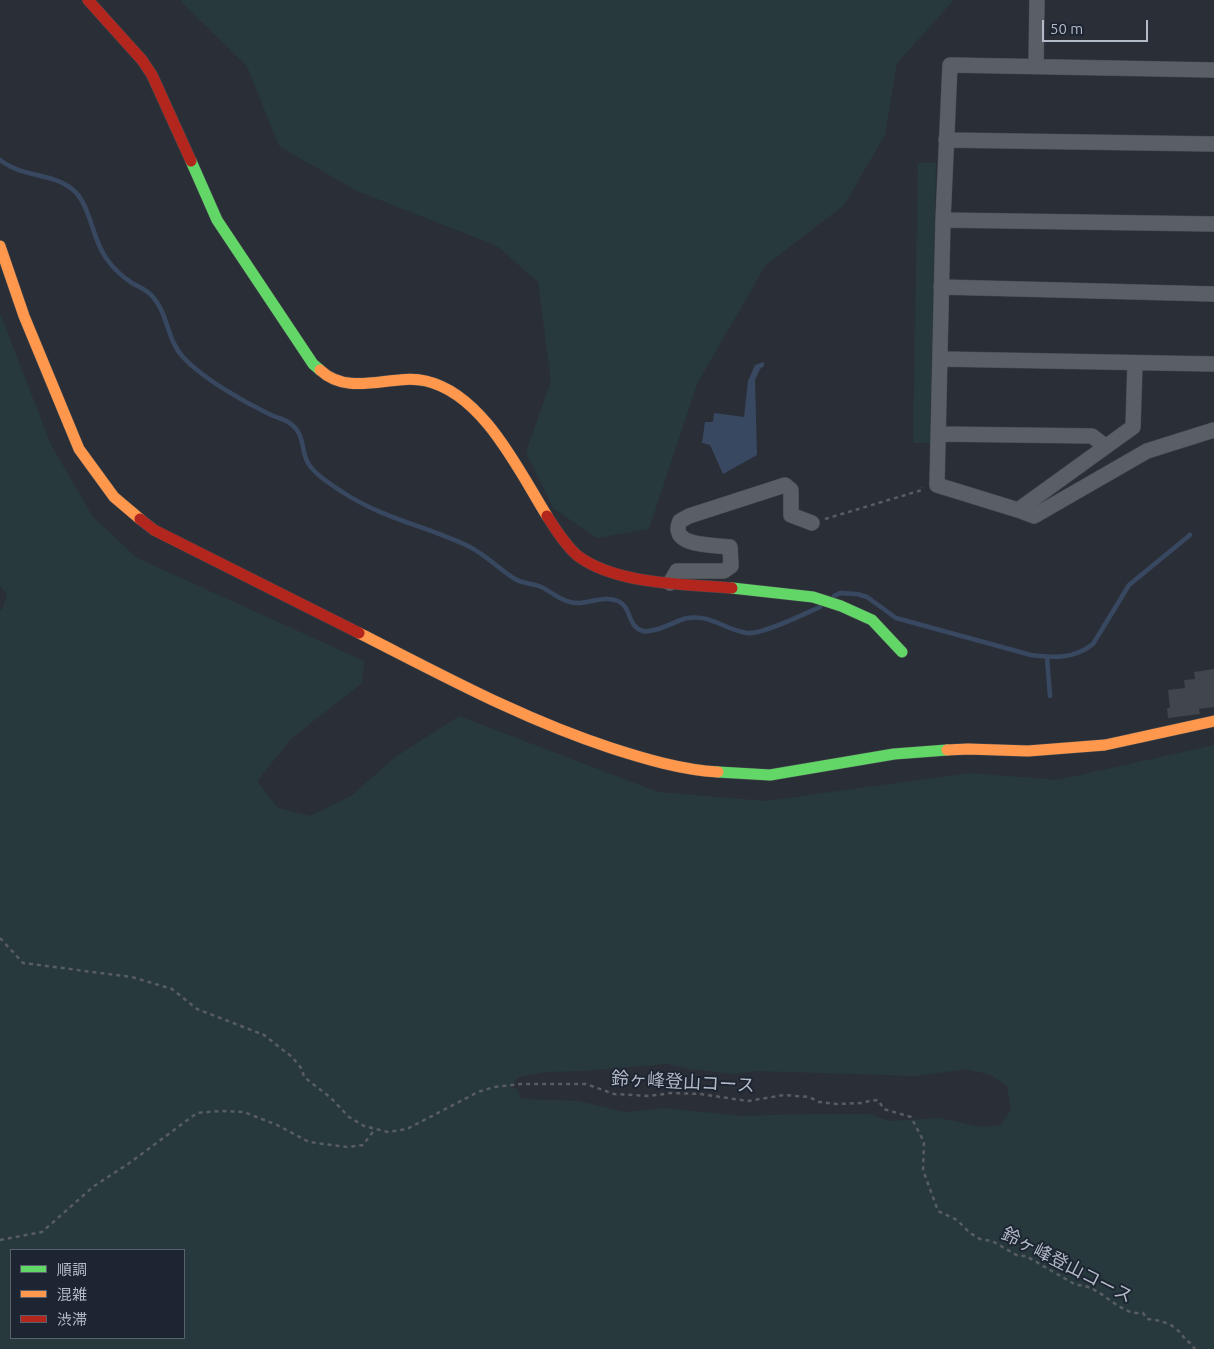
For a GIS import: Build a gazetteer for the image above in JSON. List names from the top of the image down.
{
  "streets": {
    "path": ["鈴ヶ峰登山コース"]
  },
  "legend": ["順調", "混雑", "渋滞"],
  "scale_bar": "50 m"
}
